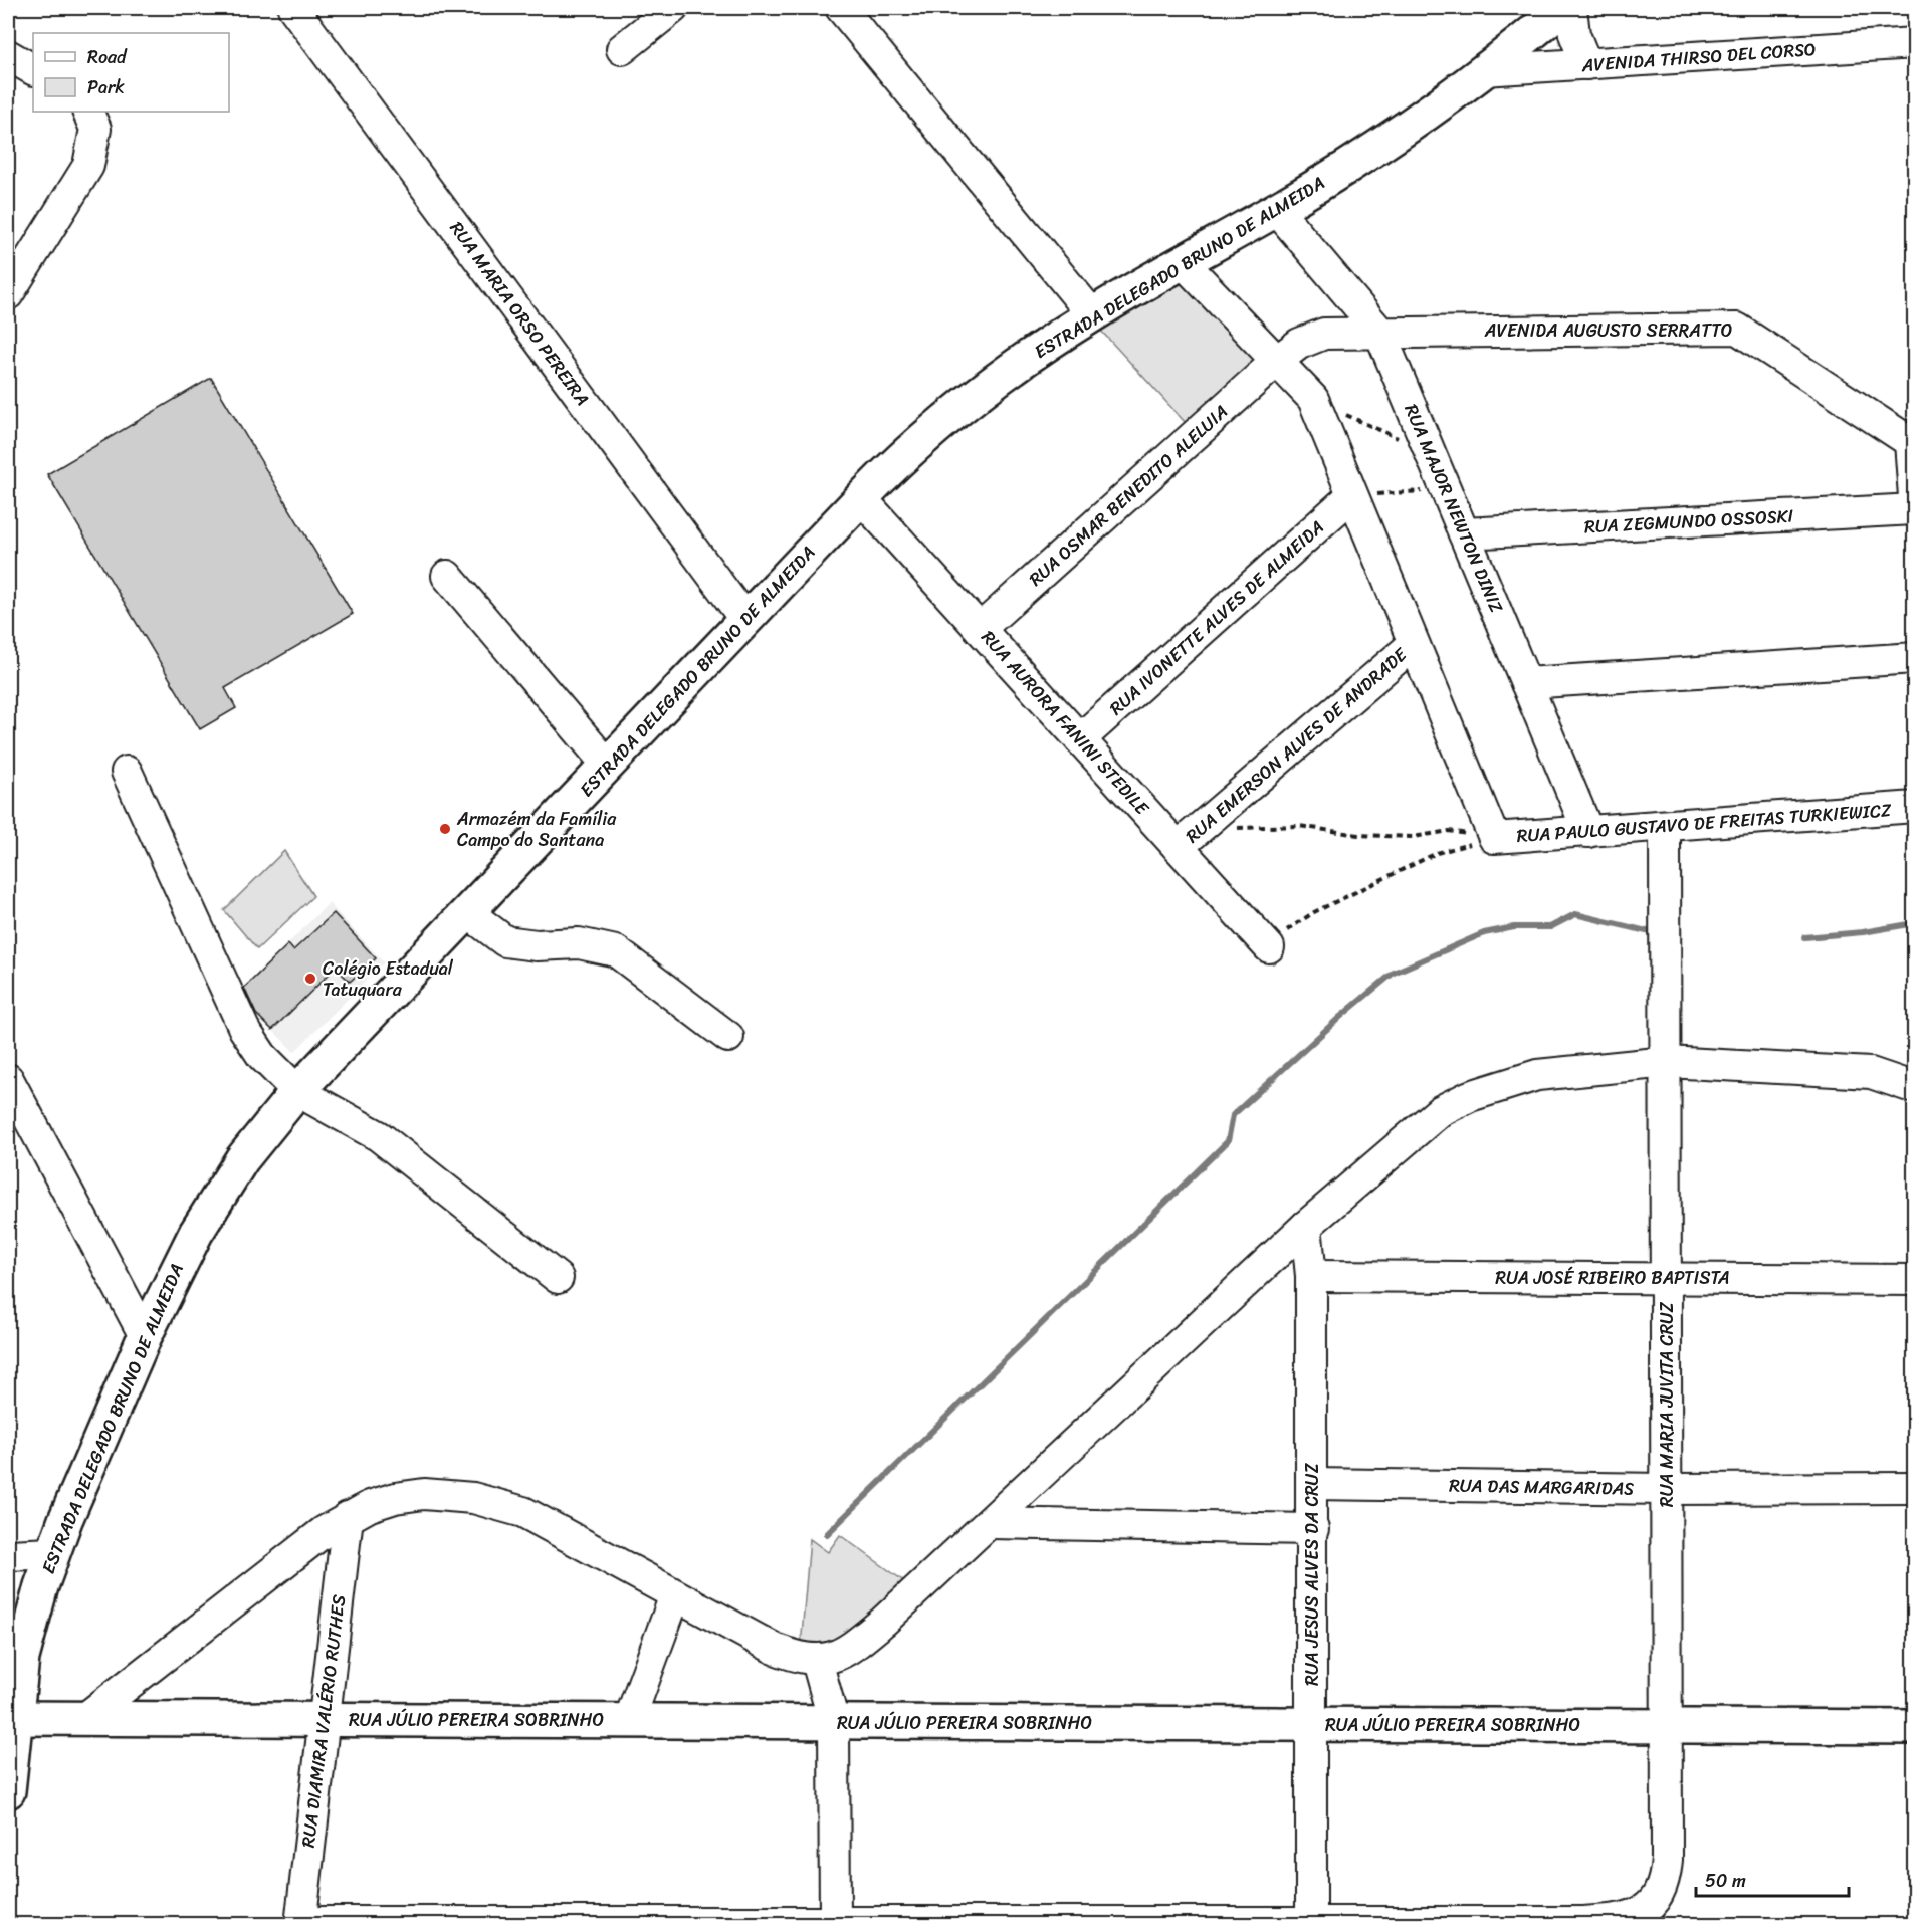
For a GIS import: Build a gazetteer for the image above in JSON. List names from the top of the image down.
{
  "streets": {
    "main road": ["ESTRADA DELEGADO BRUNO DE ALMEIDA", "RUA JÚLIO PEREIRA SOBRINHO"],
    "street": [
      "AVENIDA THIRSO DEL CORSO",
      "RUA MARIA ORSO PEREIRA",
      "AVENIDA AUGUSTO SERRATTO",
      "RUA OSMAR BENEDITO ALELUIA",
      "RUA MAJOR NEWTON DINIZ",
      "RUA ZEGMUNDO OSSOSKI",
      "RUA IVONETTE ALVES DE ALMEIDA",
      "RUA AURORA FANINI STEDILE",
      "RUA EMERSON ALVES DE ANDRADE",
      "RUA PAULO GUSTAVO DE FREITAS TURKIEWICZ",
      "RUA JOSÉ RIBEIRO BAPTISTA",
      "RUA MARIA JUVITA CRUZ",
      "RUA DAS MARGARIDAS",
      "RUA JESUS ALVES DA CRUZ",
      "RUA DIAMIRA VALÉRIO RUTHES"
    ]
  },
  "crossings": [
    ["AVENIDA THIRSO DEL CORSO", "ESTRADA DELEGADO BRUNO DE ALMEIDA"],
    ["ESTRADA DELEGADO BRUNO DE ALMEIDA", "RUA MARIA ORSO PEREIRA"],
    ["ESTRADA DELEGADO BRUNO DE ALMEIDA", "RUA MAJOR NEWTON DINIZ"],
    ["ESTRADA DELEGADO BRUNO DE ALMEIDA", "RUA AURORA FANINI STEDILE"],
    ["ESTRADA DELEGADO BRUNO DE ALMEIDA", "RUA JÚLIO PEREIRA SOBRINHO"],
    ["AVENIDA AUGUSTO SERRATTO", "RUA OSMAR BENEDITO ALELUIA"],
    ["AVENIDA AUGUSTO SERRATTO", "RUA MAJOR NEWTON DINIZ"],
    ["RUA OSMAR BENEDITO ALELUIA", "RUA AURORA FANINI STEDILE"],
    ["RUA MAJOR NEWTON DINIZ", "RUA ZEGMUNDO OSSOSKI"],
    ["RUA MAJOR NEWTON DINIZ", "RUA PAULO GUSTAVO DE FREITAS TURKIEWICZ"],
    ["RUA IVONETTE ALVES DE ALMEIDA", "RUA AURORA FANINI STEDILE"],
    ["RUA AURORA FANINI STEDILE", "RUA EMERSON ALVES DE ANDRADE"],
    ["RUA PAULO GUSTAVO DE FREITAS TURKIEWICZ", "RUA MARIA JUVITA CRUZ"],
    ["RUA JOSÉ RIBEIRO BAPTISTA", "RUA MARIA JUVITA CRUZ"],
    ["RUA JOSÉ RIBEIRO BAPTISTA", "RUA JESUS ALVES DA CRUZ"],
    ["RUA MARIA JUVITA CRUZ", "RUA DAS MARGARIDAS"],
    ["RUA MARIA JUVITA CRUZ", "RUA JESUS ALVES DA CRUZ"],
    ["RUA MARIA JUVITA CRUZ", "RUA JÚLIO PEREIRA SOBRINHO"],
    ["RUA MARIA JUVITA CRUZ", "RUA DIAMIRA VALÉRIO RUTHES"],
    ["RUA DAS MARGARIDAS", "RUA JESUS ALVES DA CRUZ"],
    ["RUA JESUS ALVES DA CRUZ", "RUA JÚLIO PEREIRA SOBRINHO"],
    ["RUA JÚLIO PEREIRA SOBRINHO", "RUA DIAMIRA VALÉRIO RUTHES"]
  ],
  "places": ["Armazém da Família Campo do Santana", "Colégio Estadual Tatuquara"],
  "legend": ["Road", "Park"],
  "scale_bar": "50 m"
}
